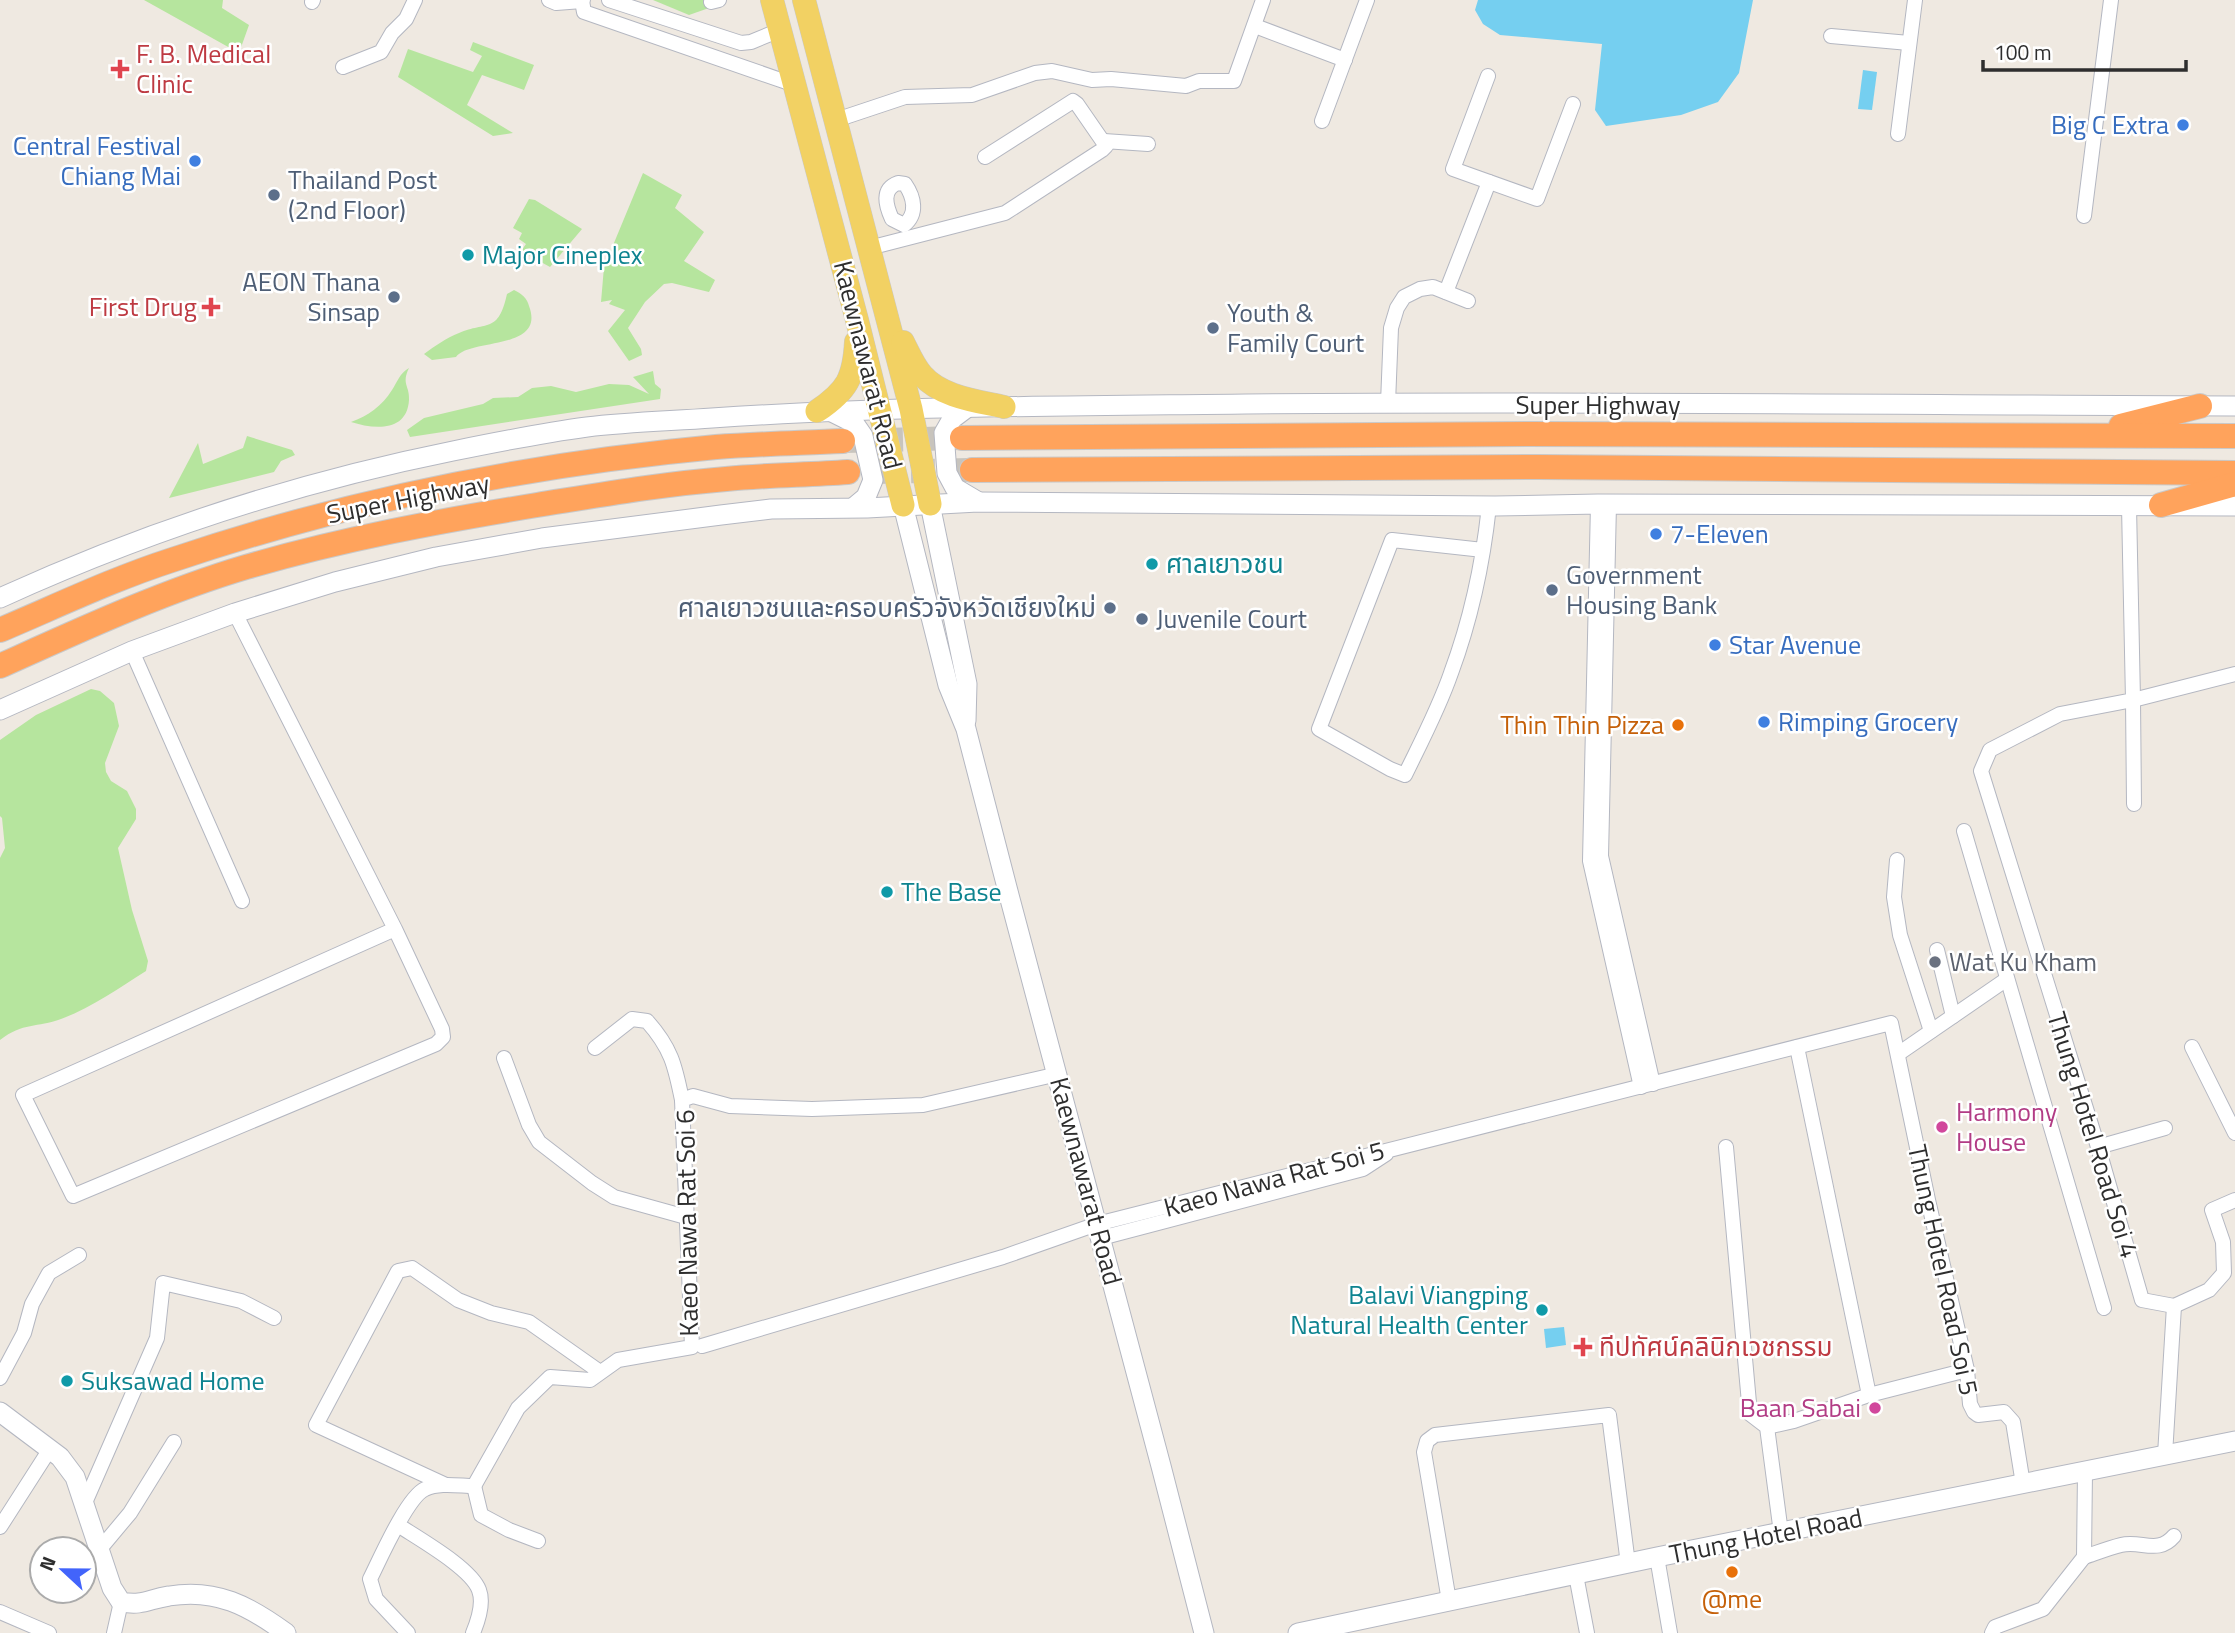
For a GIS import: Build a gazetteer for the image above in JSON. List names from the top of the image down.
{
  "streets": {
    "highway": ["Super Highway"],
    "main road": ["Kaewnawarat Road", "Thung Hotel Road"],
    "street": [
      "Thung Hotel Road Soi 4",
      "Kaeo Nawa Rat Soi 5",
      "Kaeo Nawa Rat Soi 6",
      "Thung Hotel Road Soi 5"
    ]
  },
  "crossings": [
    ["Kaewnawarat Road", "Kaeo Nawa Rat Soi 5"],
    ["Kaewnawarat Road", "Kaeo Nawa Rat Soi 6"],
    ["Kaeo Nawa Rat Soi 5", "Thung Hotel Road Soi 5"],
    ["Thung Hotel Road Soi 5", "Thung Hotel Road"]
  ],
  "places": {
    "health": ["F. B. Medical Clinic", "First Drug", "ทีปทัศน์คลินิกเวชกรรม"],
    "other": [
      "Big C Extra",
      "Central Festival Chiang Mai",
      "Thailand Post (2nd Floor)",
      "Major Cineplex",
      "AEON Thana Sinsap",
      "Youth & Family Court",
      "7-Eleven",
      "ศาลเยาวชน",
      "Government Housing Bank",
      "ศาลเยาวชนและครอบครัวจังหวัดเชียงใหม่",
      "Juvenile Court",
      "Star Avenue",
      "Rimping Grocery",
      "Thin Thin Pizza",
      "The Base",
      "Wat Ku Kham",
      "Harmony House",
      "Balavi Viangping Natural Health Center",
      "Suksawad Home",
      "Baan Sabai",
      "@me"
    ]
  },
  "scale_bar": "100 m",
  "north": "left"
}
